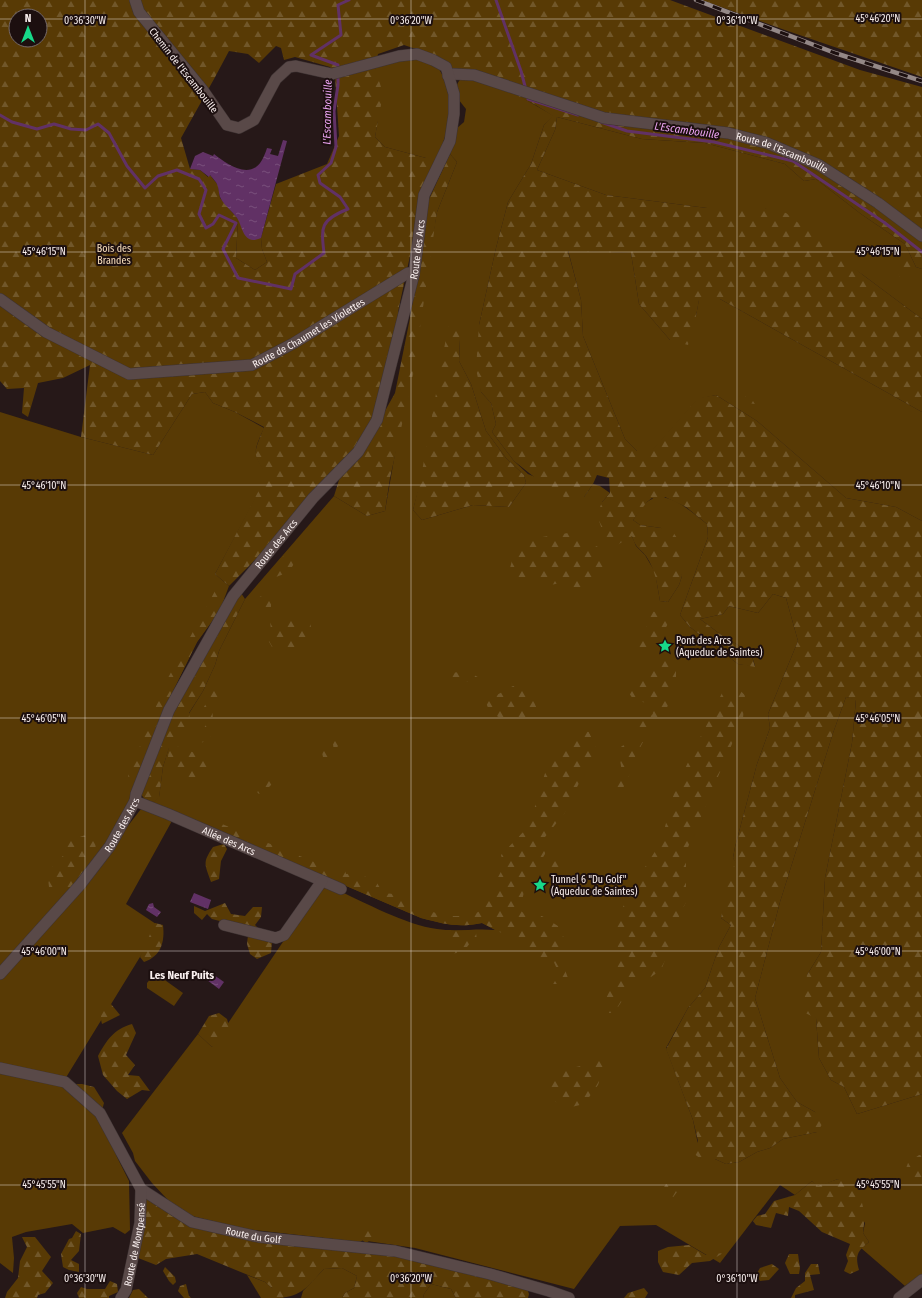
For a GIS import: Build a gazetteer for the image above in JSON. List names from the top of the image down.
{
  "streets": {
    "street": [
      "Chemin de l'Escambouille",
      "Route de l'Escambouille",
      "Route des Arcs",
      "Route de Chaumet les Violettes",
      "Allée des Arcs",
      "Route du Golf",
      "Route de Montpensé"
    ]
  },
  "crossings": [
    ["Chemin de l'Escambouille", "Route de l'Escambouille"],
    ["Chemin de l'Escambouille", "Route des Arcs"],
    ["Route de l'Escambouille", "Route des Arcs"],
    ["Route des Arcs", "Route de Chaumet les Violettes"],
    ["Route des Arcs", "Allée des Arcs"],
    ["Route du Golf", "Route de Montpensé"]
  ],
  "districts": ["Les Neuf Puits"],
  "water": ["L'Escambouille"],
  "parks": ["Bois des Brandes"],
  "places": {
    "place": ["Pont des Arcs (Aqueduc de Saintes)", "Tunnel 6 \"Du Golf\" (Aqueduc de Saintes)"]
  },
  "north": "top",
  "coordinates": [
    "45°46'20\"N",
    "0°36'30\"W",
    "0°36'20\"W",
    "0°36'10\"W",
    "45°46'15\"N",
    "45°46'10\"N",
    "45°46'05\"N",
    "45°46'00\"N",
    "45°45'55\"N"
  ]
}
